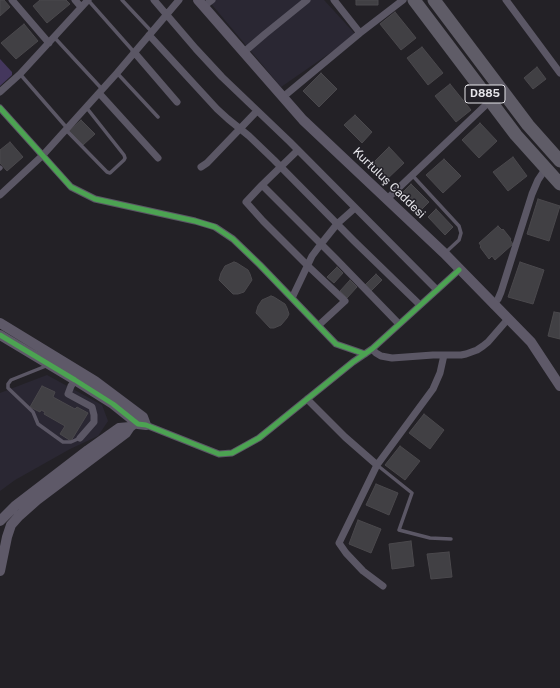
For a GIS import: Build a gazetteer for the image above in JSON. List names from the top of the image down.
{
  "streets": {
    "highway": ["D885"],
    "street": ["Kurtuluş Caddesi"]
  }
}
